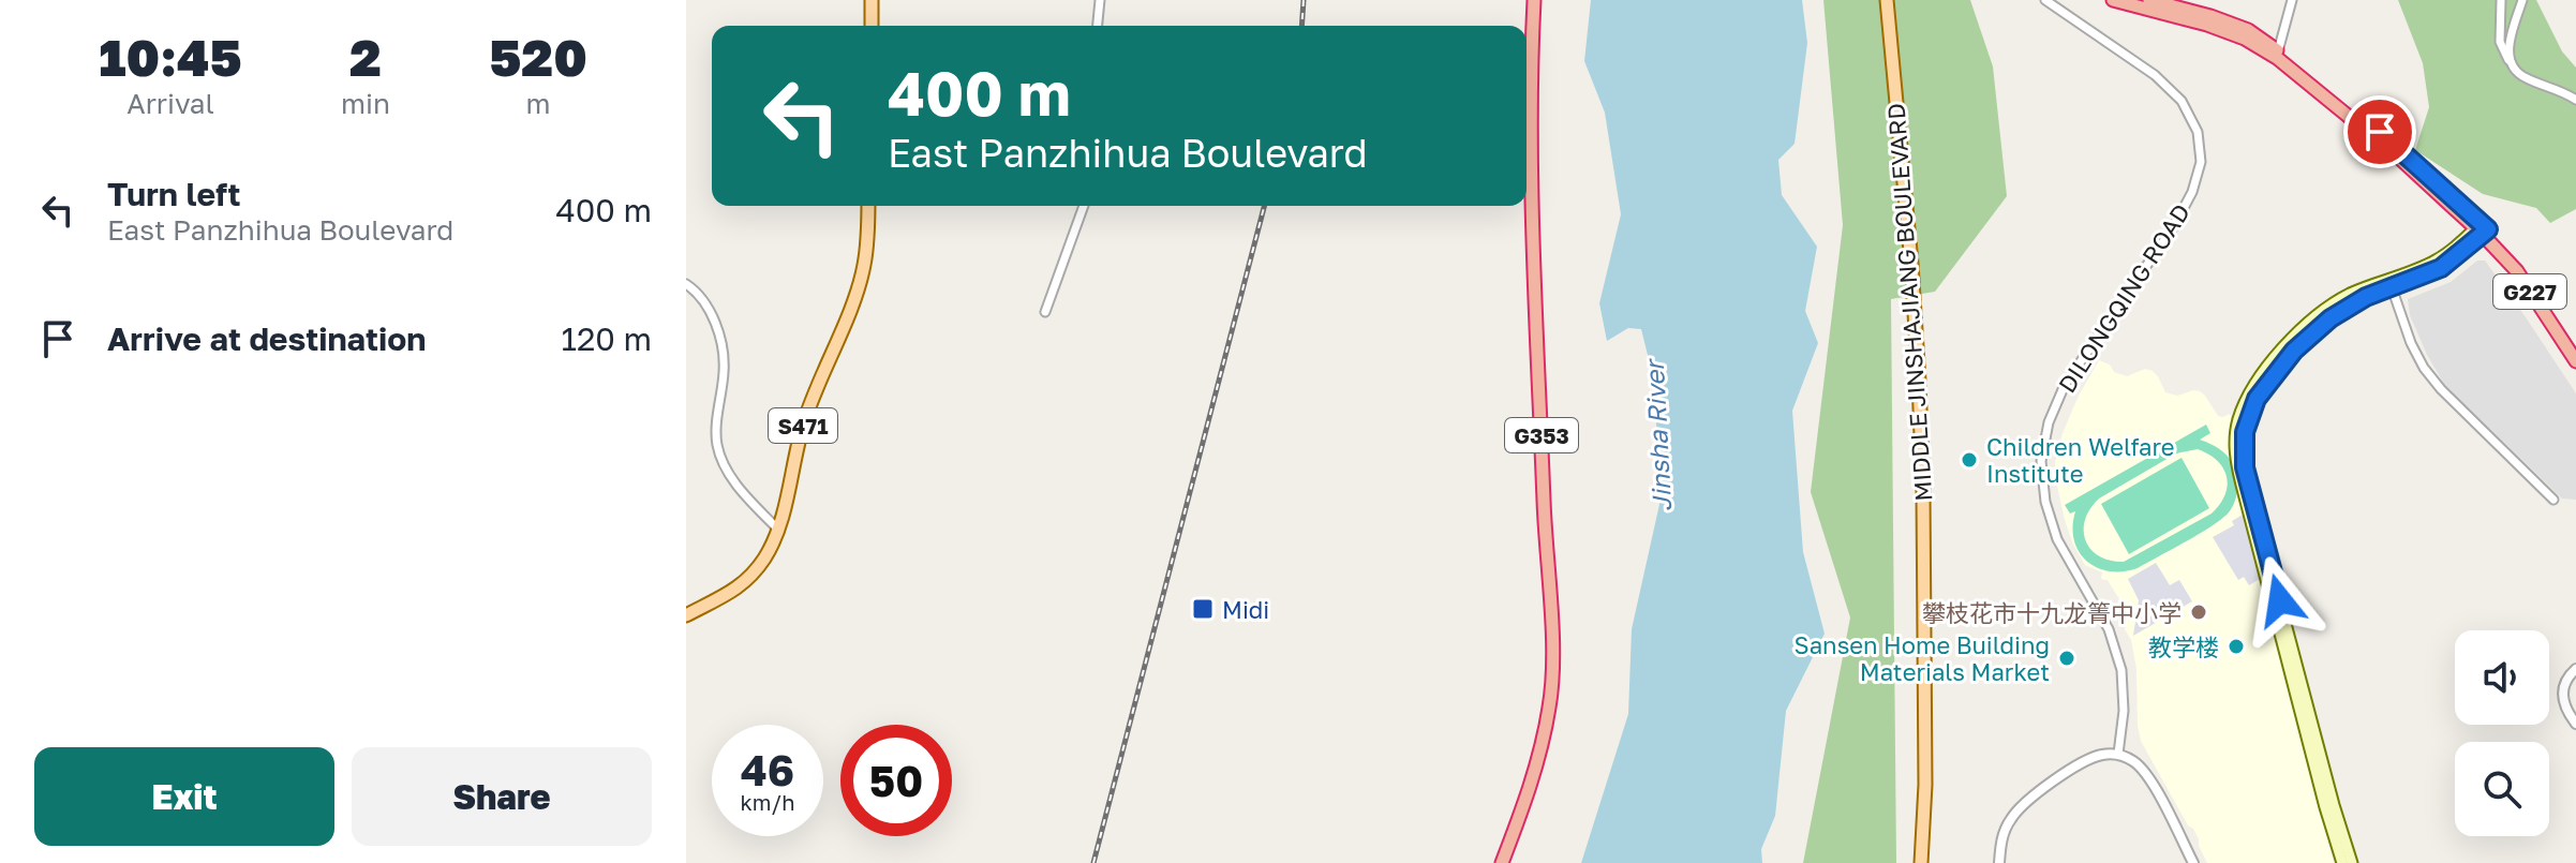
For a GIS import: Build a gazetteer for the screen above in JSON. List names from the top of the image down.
{
  "streets": {
    "highway": ["G227", "G353"],
    "main road": ["MIDDLE JINSHAJIANG BOULEVARD", "S471"],
    "street": ["DILONGQING ROAD"]
  },
  "water": ["Jinsha River"],
  "places": {
    "other": [
      "Children Welfare Institute",
      "攀枝花市十九龙箐中小学",
      "教学楼",
      "Sansen Home Building Materials Market"
    ],
    "transit": ["Midi"]
  },
  "page": {
    "eta": [
      "10:45",
      "Arrival",
      "2",
      "min",
      "520",
      "m"
    ],
    "turn": ["400 m", "East Panzhihua Boulevard"],
    "list": [
      {
        "name": "Turn left",
        "note": "East Panzhihua Boulevard",
        "value": "400 m"
      },
      {
        "name": "Arrive at destination",
        "value": "120 m"
      }
    ],
    "speed": "46 km/h",
    "limit": "50",
    "buttons": ["Exit", "Share"]
  }
}
